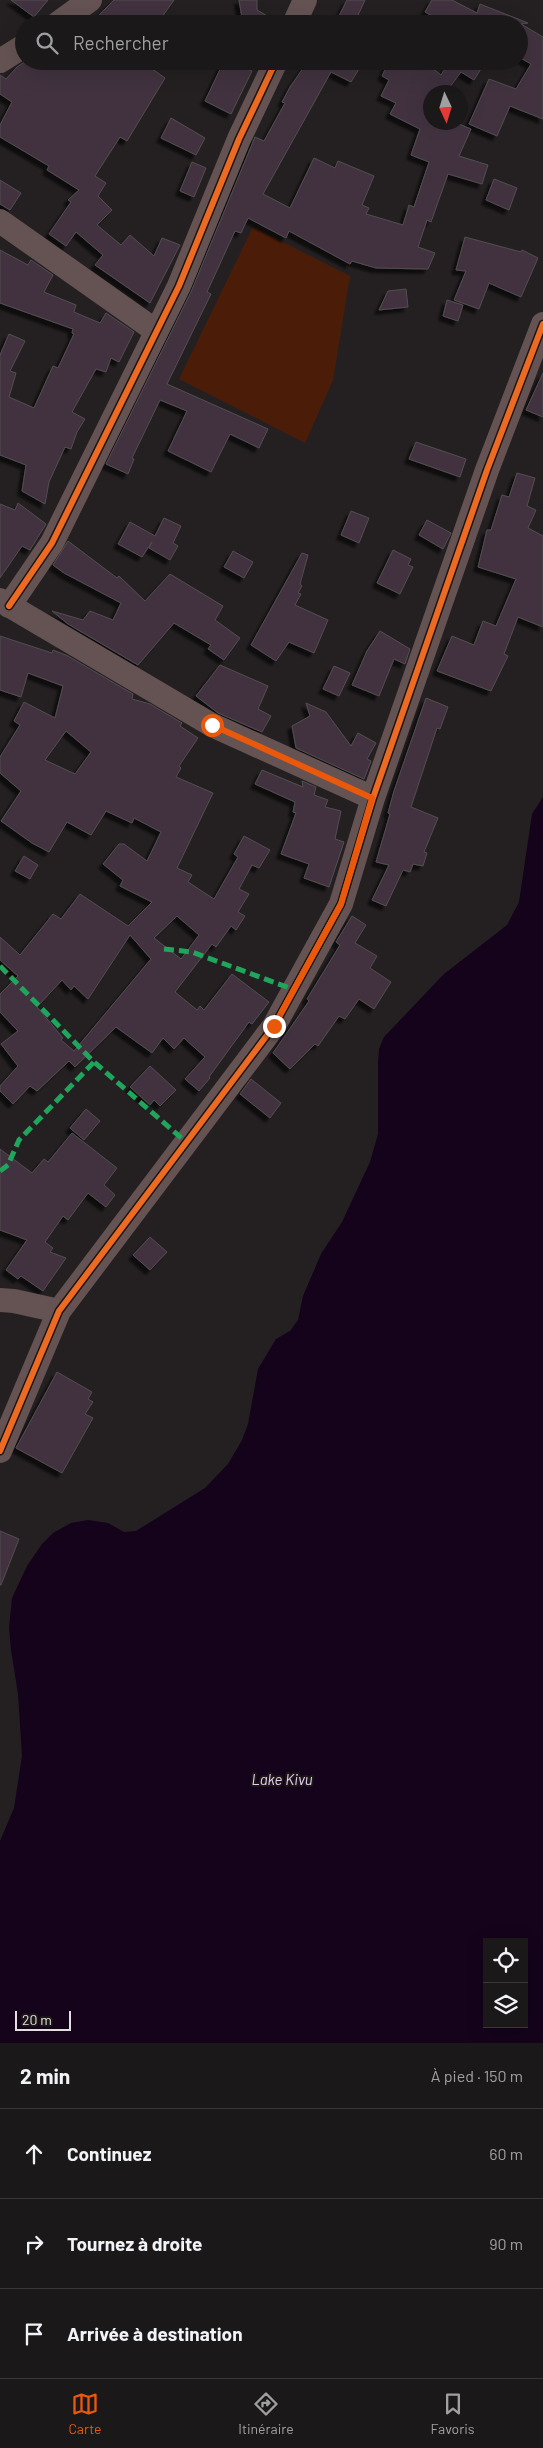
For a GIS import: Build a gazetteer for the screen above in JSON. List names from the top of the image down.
{
  "water": ["Lake Kivu"],
  "scale_bar": "20 m",
  "north": "bottom",
  "page": {
    "search": "Rechercher",
    "scale": "20 m",
    "heading": ["2 min", "À pied · 150 m"],
    "list": [
      ["Continuez", "60 m"],
      ["Tournez à droite", "90 m"],
      "Arrivée à destination"
    ],
    "nav": ["Carte", "Itinéraire", "Favoris"]
  }
}
